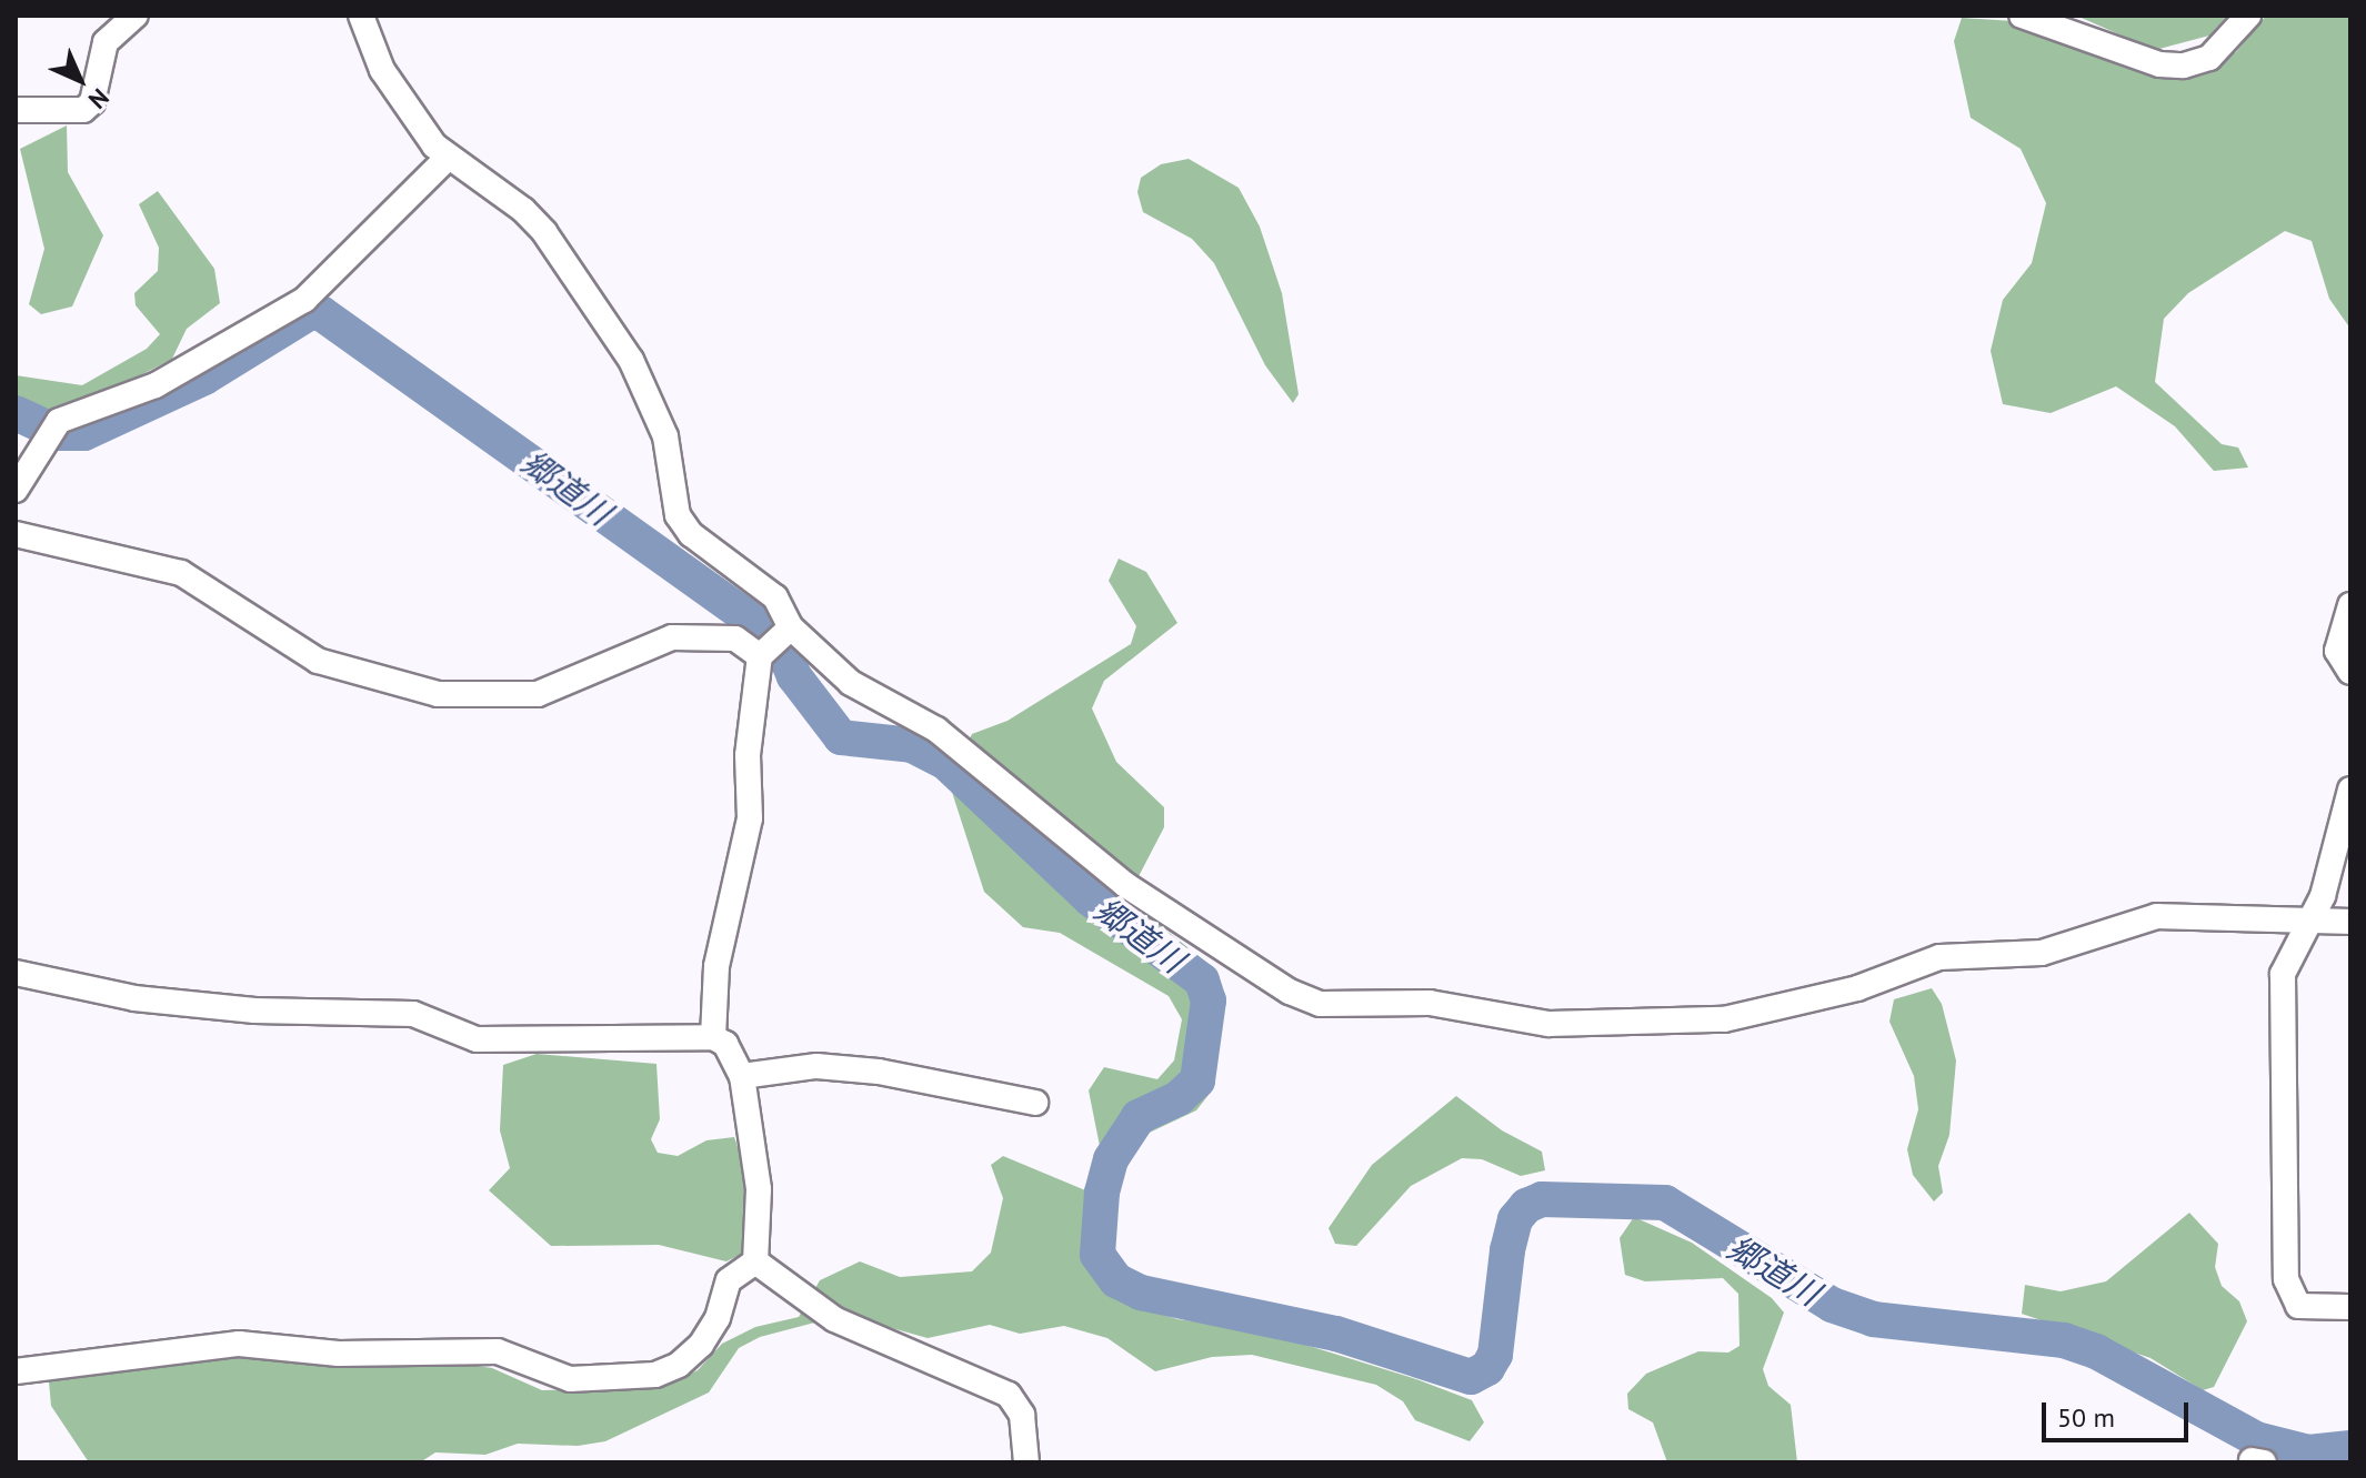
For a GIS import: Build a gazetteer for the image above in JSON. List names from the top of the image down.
{
  "water": ["郷道川"],
  "scale_bar": "50 m",
  "north": "bottom right"
}
